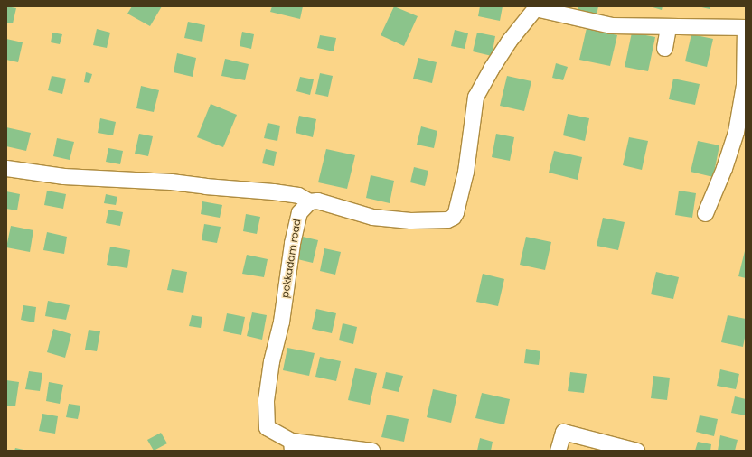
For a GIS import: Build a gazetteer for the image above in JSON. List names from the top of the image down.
{
  "streets": {
    "street": ["pekkadam road"]
  }
}
